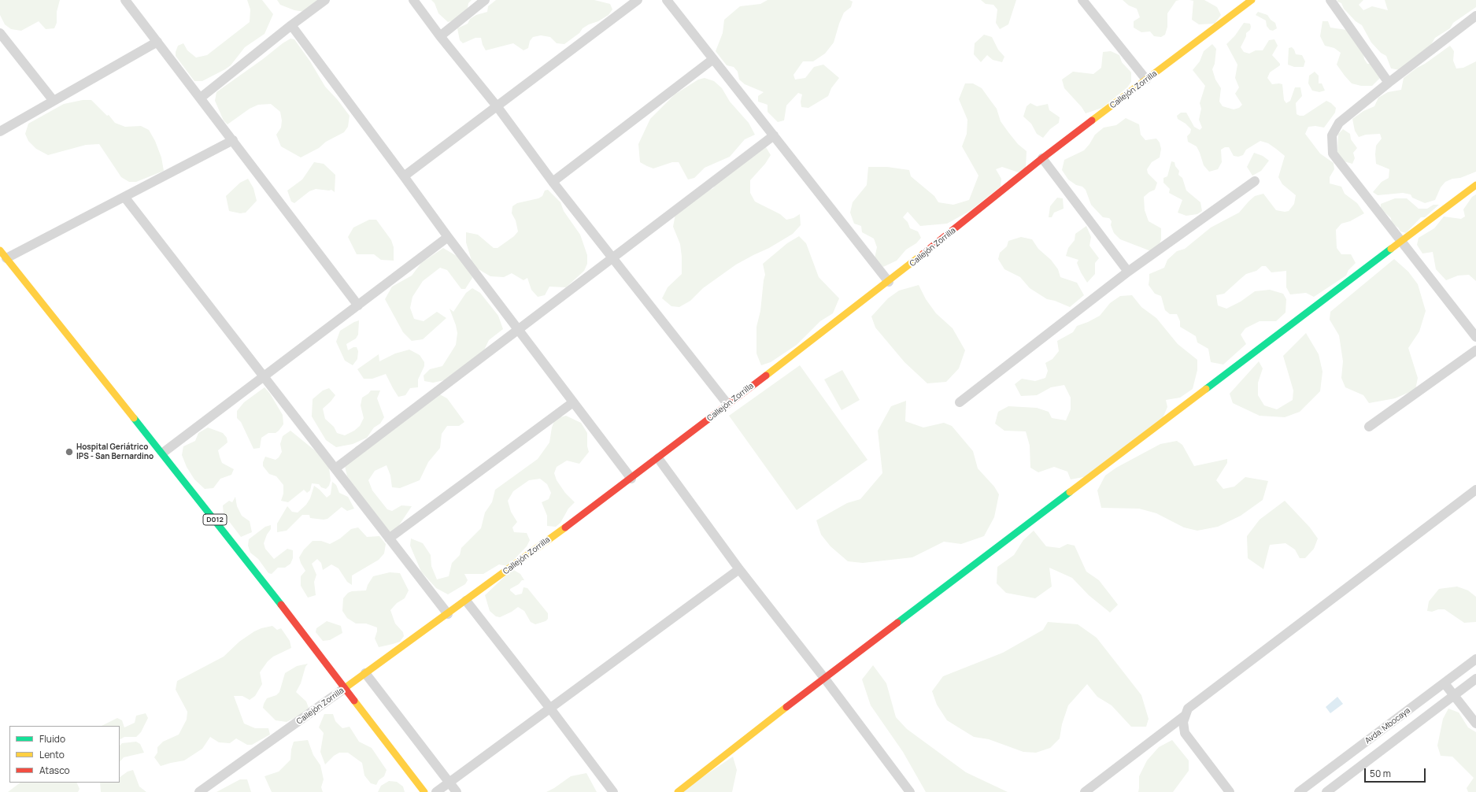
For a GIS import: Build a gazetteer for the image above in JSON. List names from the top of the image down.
{
  "streets": {
    "street": ["Callejón Zorrilla", "D012", "Avda. Mbocaya"]
  },
  "crossings": [
    ["Callejón Zorrilla", "D012"]
  ],
  "places": ["Hospital Geriátrico IPS - San Bernardino"],
  "legend": ["Fluido", "Lento", "Atasco"],
  "scale_bar": "50 m"
}
